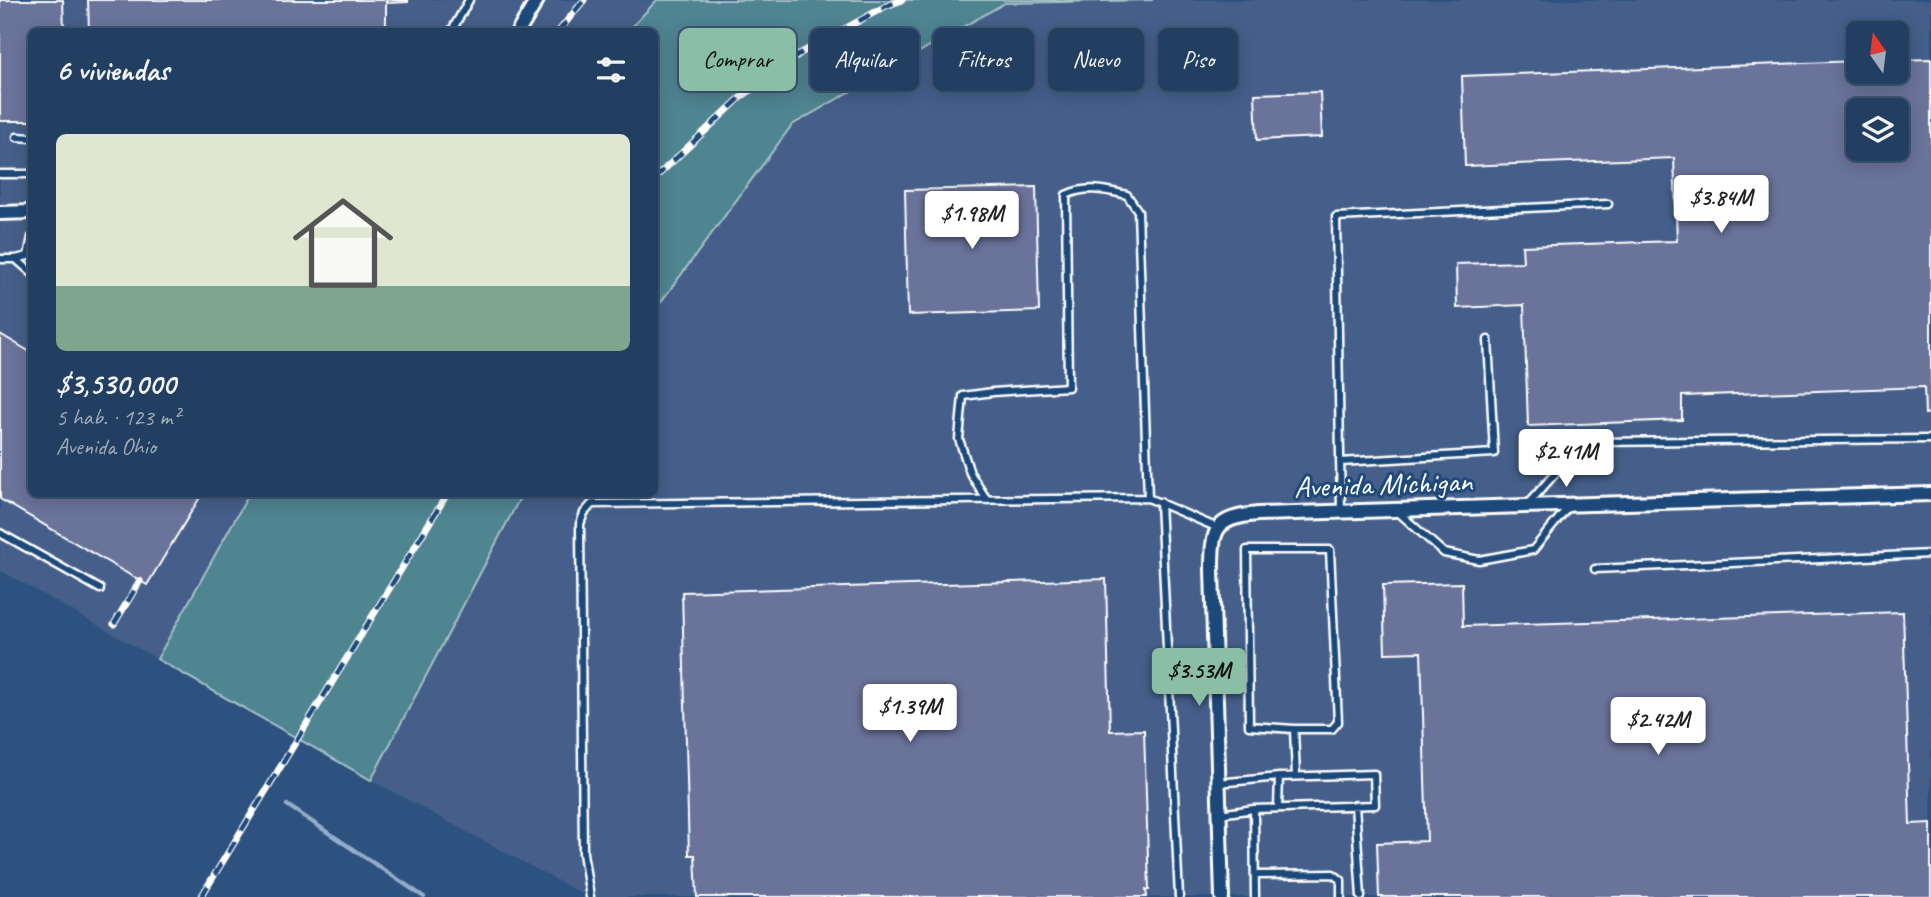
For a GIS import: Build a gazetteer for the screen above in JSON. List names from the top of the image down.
{
  "streets": {
    "street": ["Avenida Míchigan"]
  },
  "north": "top",
  "page": {
    "chip": [
      "Comprar",
      "Alquilar",
      "Filtros",
      "Nuevo",
      "Piso"
    ],
    "heading": "6 viviendas",
    "list": [
      {
        "name": "$3,530,000",
        "note": "5 hab. · 123 m² · Avenida Ohio"
      }
    ],
    "price": [
      "$3.84M",
      "$1.98M",
      "$2.41M",
      "$3.53M",
      "$1.39M",
      "$2.42M"
    ]
  }
}
